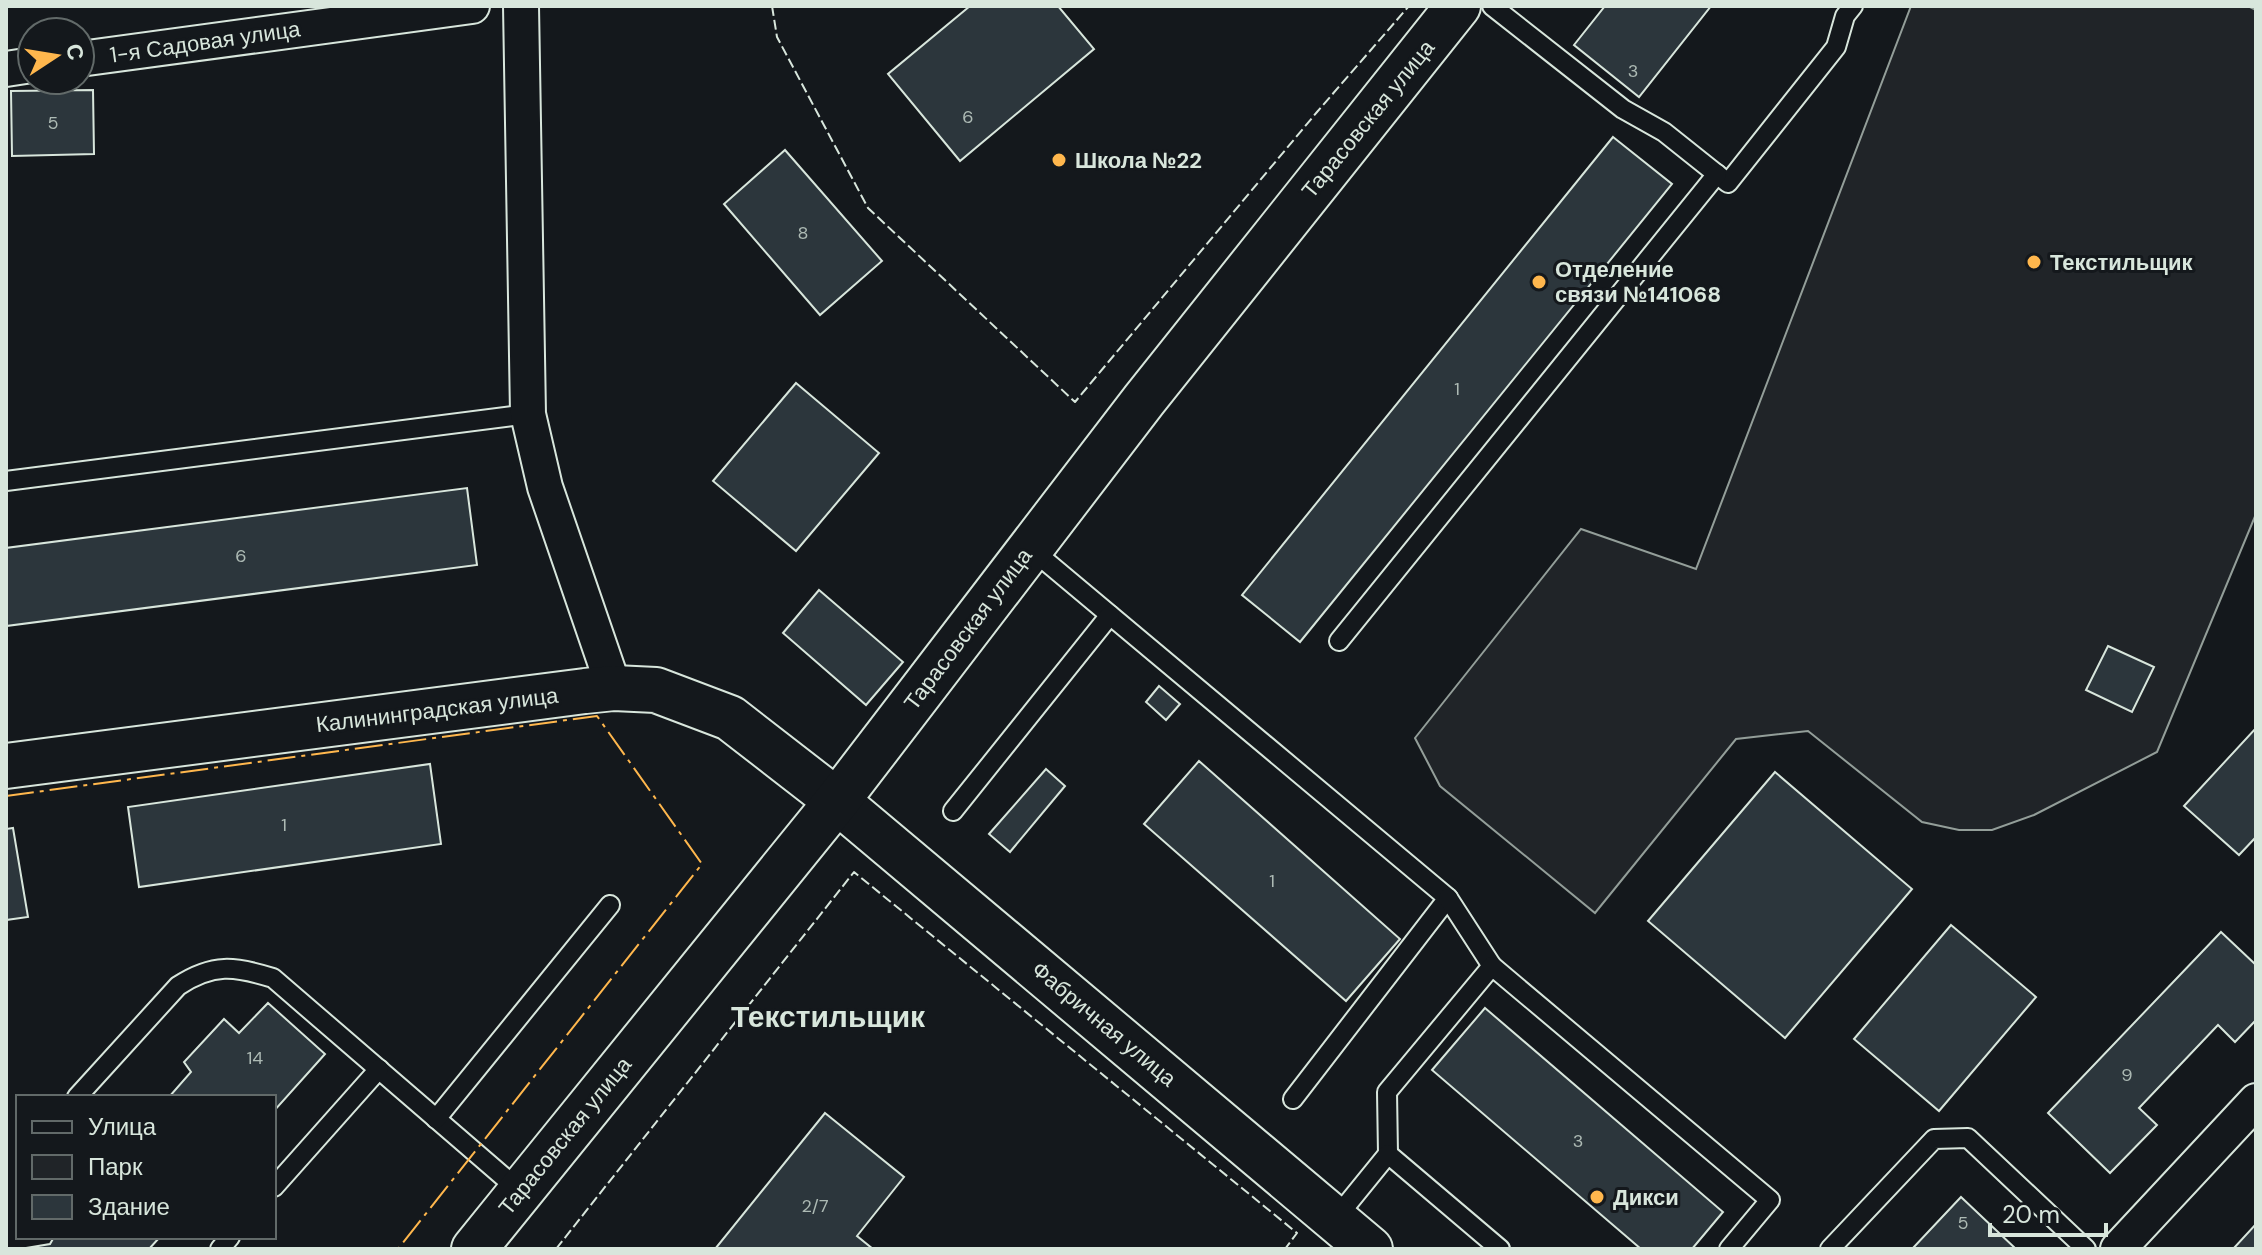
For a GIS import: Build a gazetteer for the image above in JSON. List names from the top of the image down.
{
  "streets": {
    "street": [
      "1-я Садовая улица",
      "Тарасовская улица",
      "Калининградская улица",
      "Фабричная улица"
    ]
  },
  "crossings": [
    ["Тарасовская улица", "Калининградская улица"],
    ["Тарасовская улица", "Фабричная улица"],
    ["Калининградская улица", "Фабричная улица"]
  ],
  "districts": ["Текстильщик"],
  "places": [
    "Школа №22",
    "Текстильщик",
    "Отделение связи №141068",
    "Дикси"
  ],
  "house_numbers": [
    "3",
    "6",
    "5",
    "8",
    "1",
    "6",
    "1",
    "1",
    "14",
    "9",
    "3",
    "2/7",
    "5"
  ],
  "legend": ["Улица", "Парк", "Здание"],
  "scale_bar": "20 m",
  "north": "right"
}
